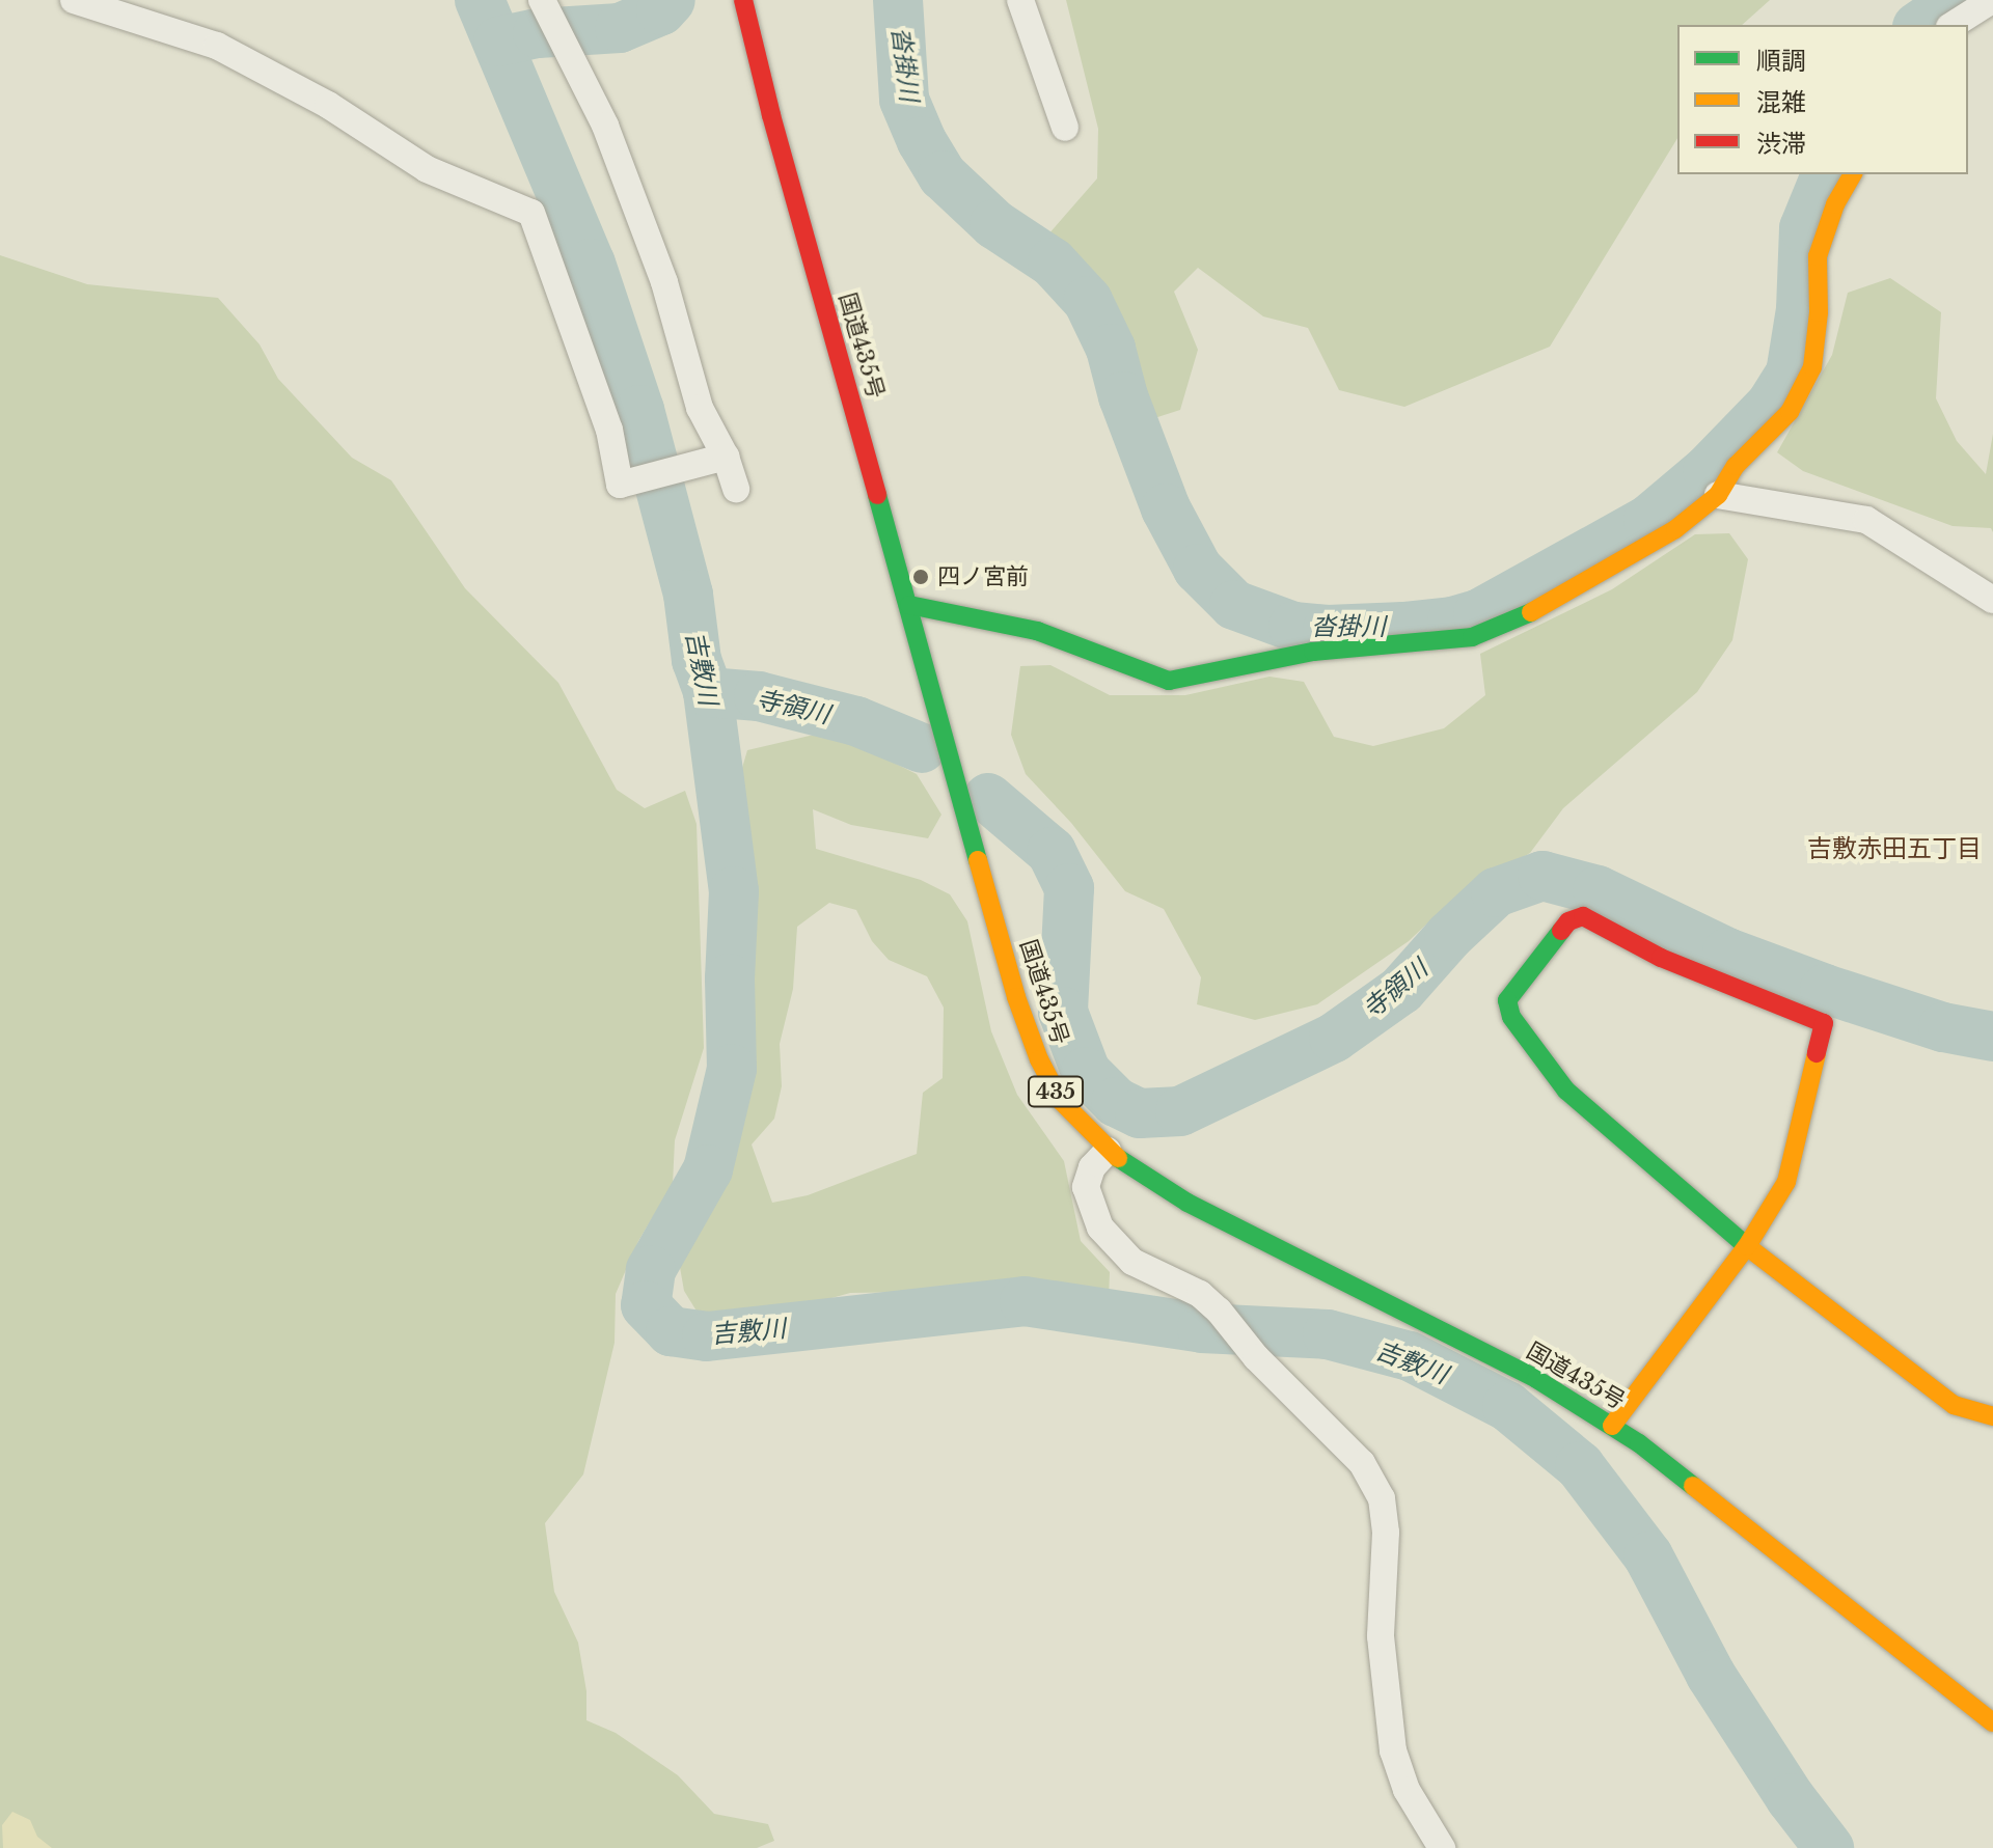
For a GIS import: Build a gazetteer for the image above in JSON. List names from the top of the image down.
{
  "streets": {
    "main road": ["国道435号", "435"]
  },
  "districts": ["吉敷赤田五丁目"],
  "water": ["沓掛川", "吉敷川", "寺領川"],
  "places": ["四ノ宮前"],
  "legend": ["順調", "混雑", "渋滞"]
}
